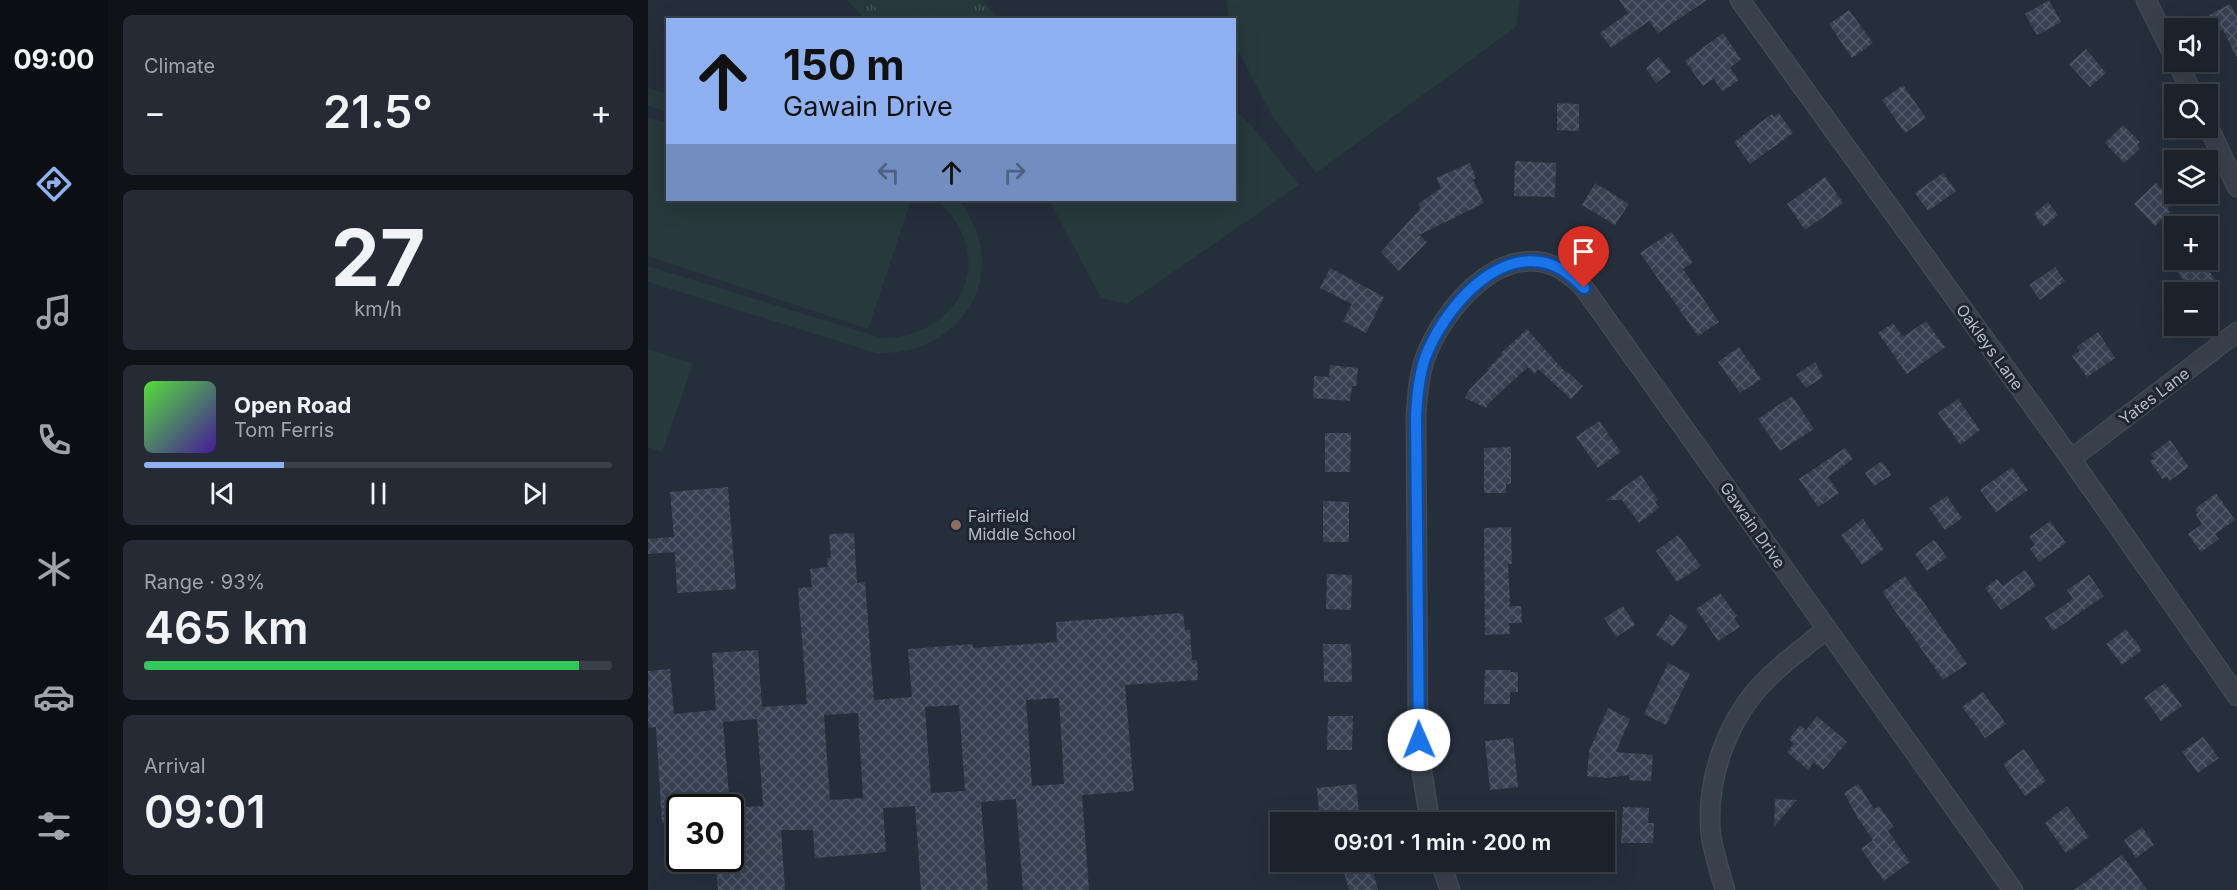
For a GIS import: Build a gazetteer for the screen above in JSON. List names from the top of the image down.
{
  "streets": {
    "street": ["Oakleys Lane", "Yates Lane", "Gawain Drive"]
  },
  "crossings": [
    ["Oakleys Lane", "Yates Lane"]
  ],
  "places": ["Fairfield Middle School"],
  "page": {
    "tabs": "09:00",
    "tile": [
      "Climate",
      ["27", "km/h"],
      ["Range · 93%", "465 km"],
      ["Arrival", "09:01"]
    ],
    "map_buttons": ["+", "−"],
    "turn": ["150 m", "Gawain Drive"],
    "heat": ["−", "21.5°", "+"],
    "song": ["Open Road", "Tom Ferris"],
    "limit": "30",
    "trip": "09:01 · 1 min · 200 m"
  }
}
